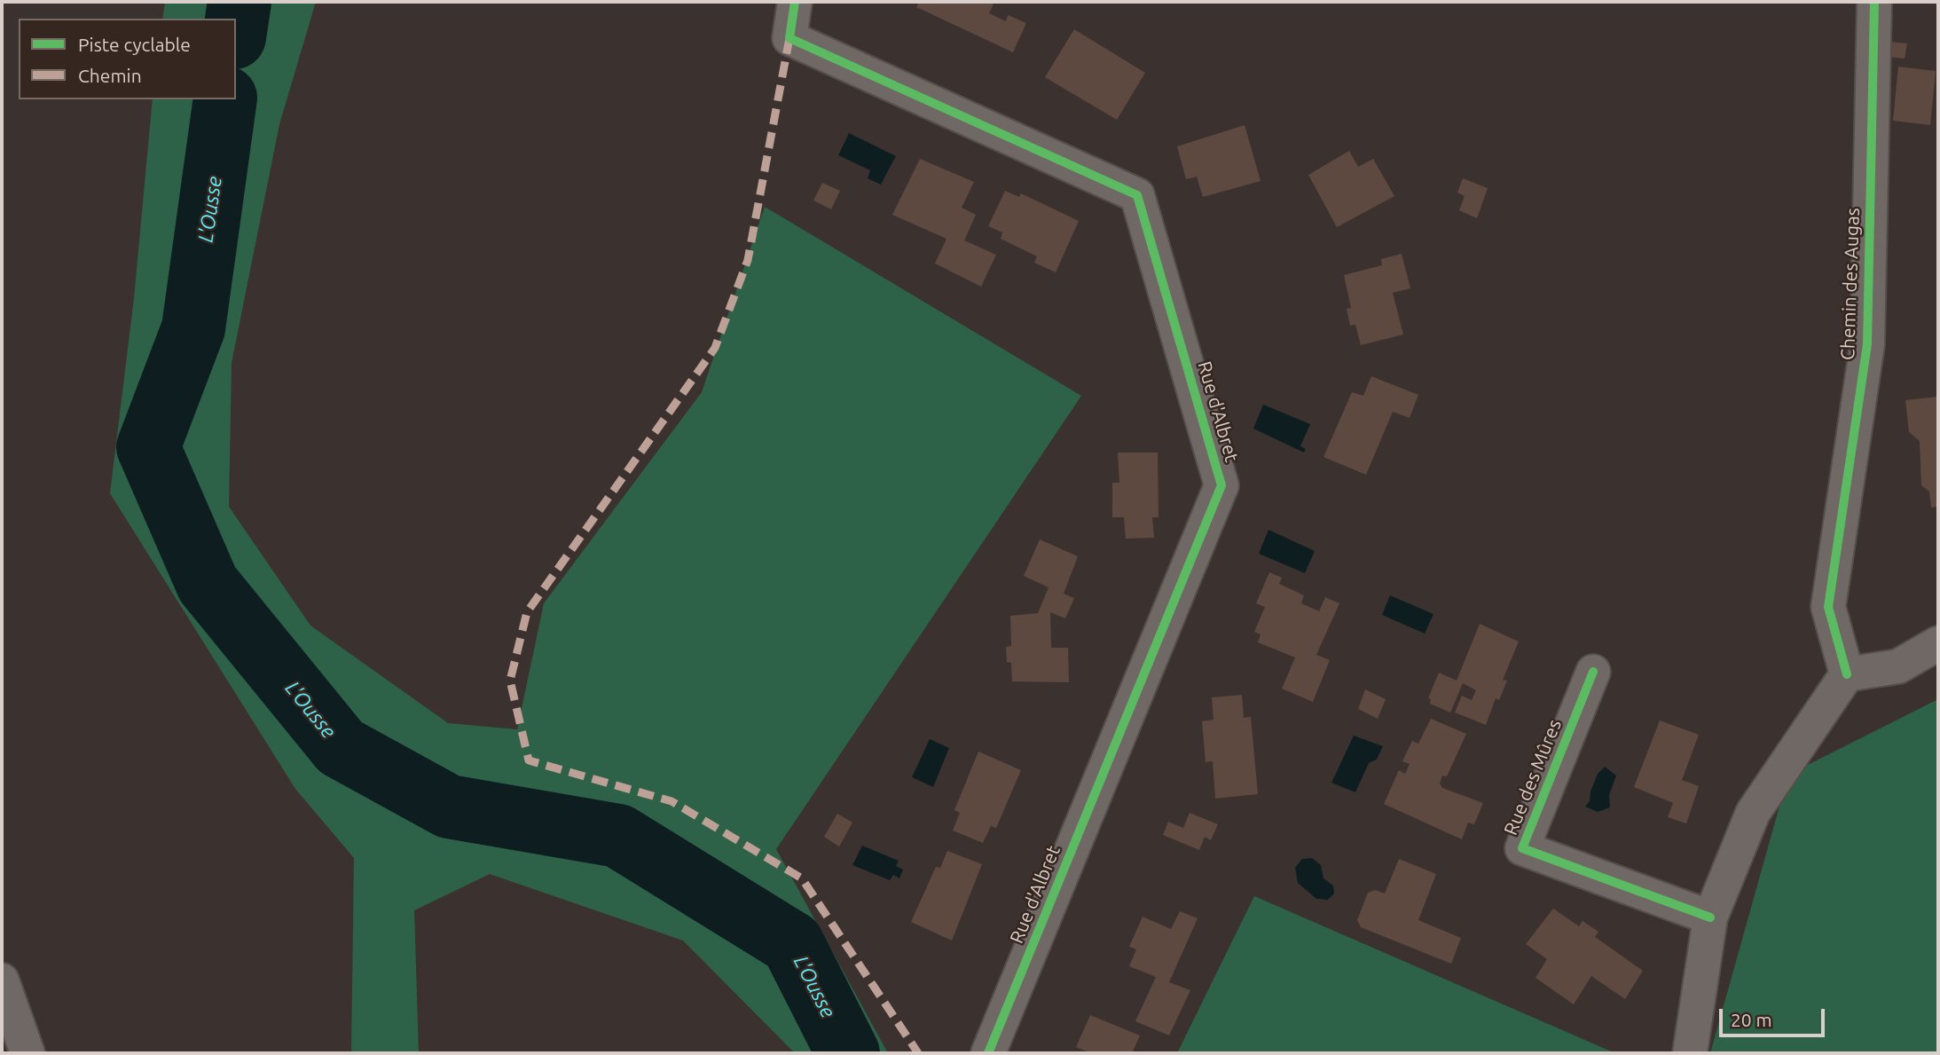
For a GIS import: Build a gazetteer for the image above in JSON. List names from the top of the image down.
{
  "streets": {
    "street": ["Chemin des Augas", "Rue d'Albret", "Rue des Mûres"]
  },
  "water": ["L'Ousse"],
  "legend": ["Piste cyclable", "Chemin"],
  "scale_bar": "20 m"
}
